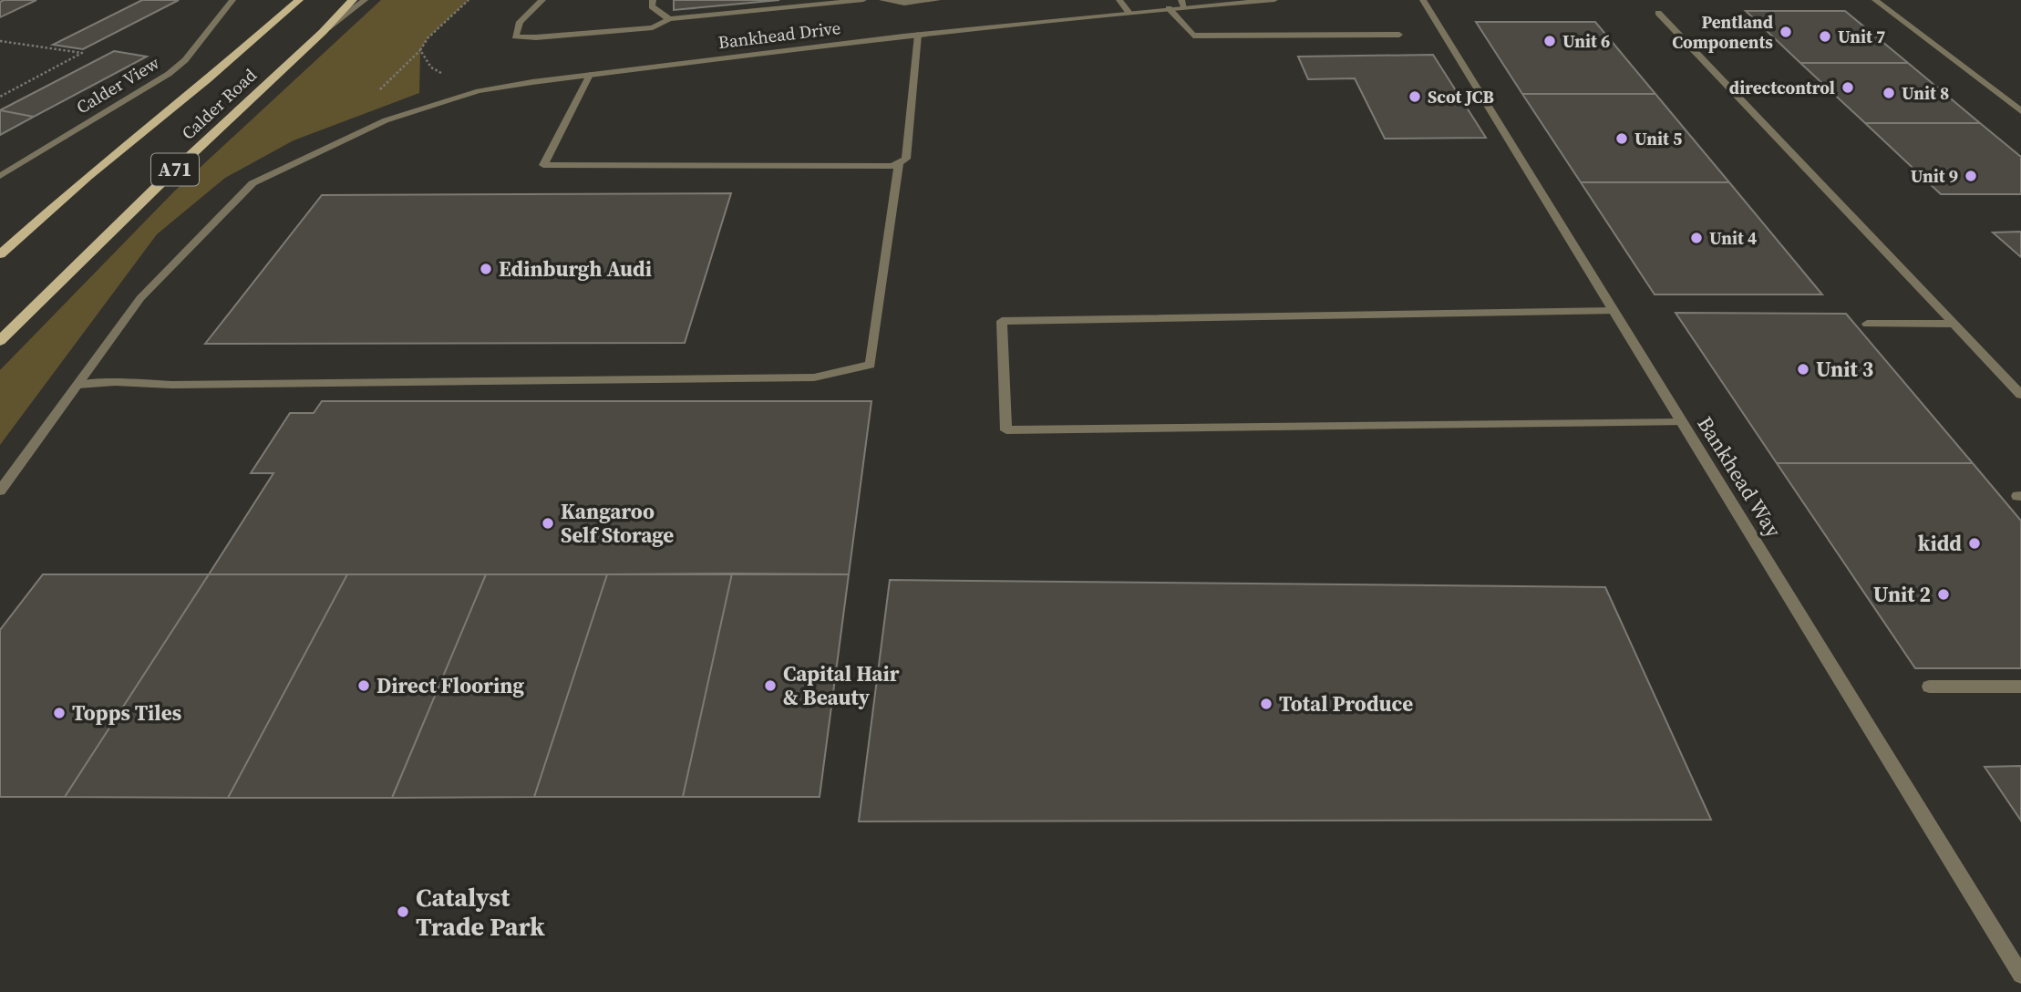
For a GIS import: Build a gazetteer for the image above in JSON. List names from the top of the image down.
{
  "streets": {
    "main road": ["Calder Road", "A71"],
    "street": ["Bankhead Drive", "Calder View", "Bankhead Way"]
  },
  "places": [
    "Pentland Components",
    "Unit 7",
    "Unit 6",
    "directcontrol",
    "Unit 8",
    "Scot JCB",
    "Unit 5",
    "Unit 9",
    "Unit 4",
    "Edinburgh Audi",
    "Unit 3",
    "Kangaroo Self Storage",
    "kidd",
    "Unit 2",
    "Direct Flooring",
    "Capital Hair & Beauty",
    "Total Produce",
    "Topps Tiles",
    "Catalyst Trade Park"
  ]
}
